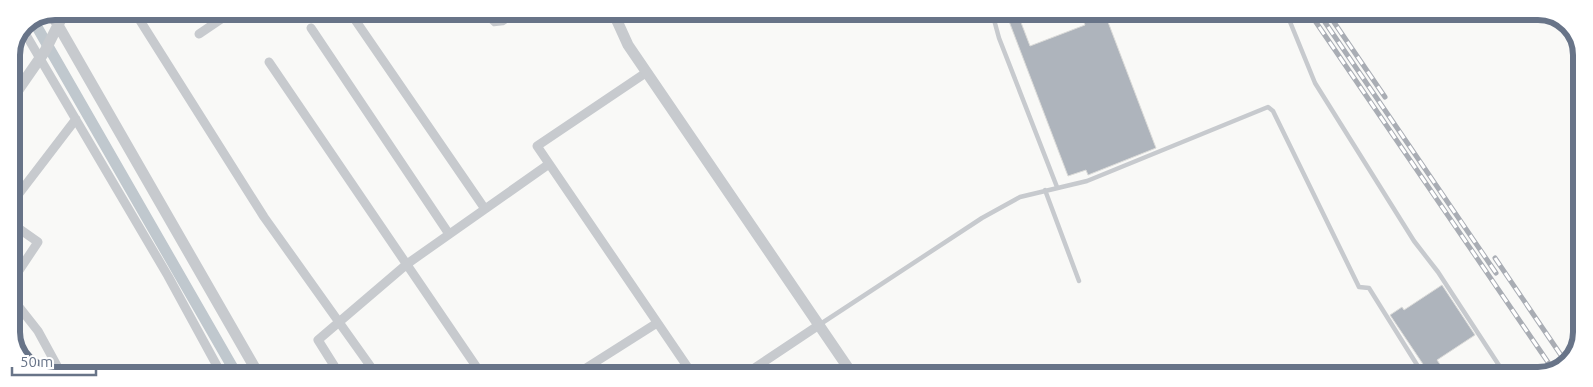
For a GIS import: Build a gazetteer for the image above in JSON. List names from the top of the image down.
{
  "scale_bar": "50 m"
}
